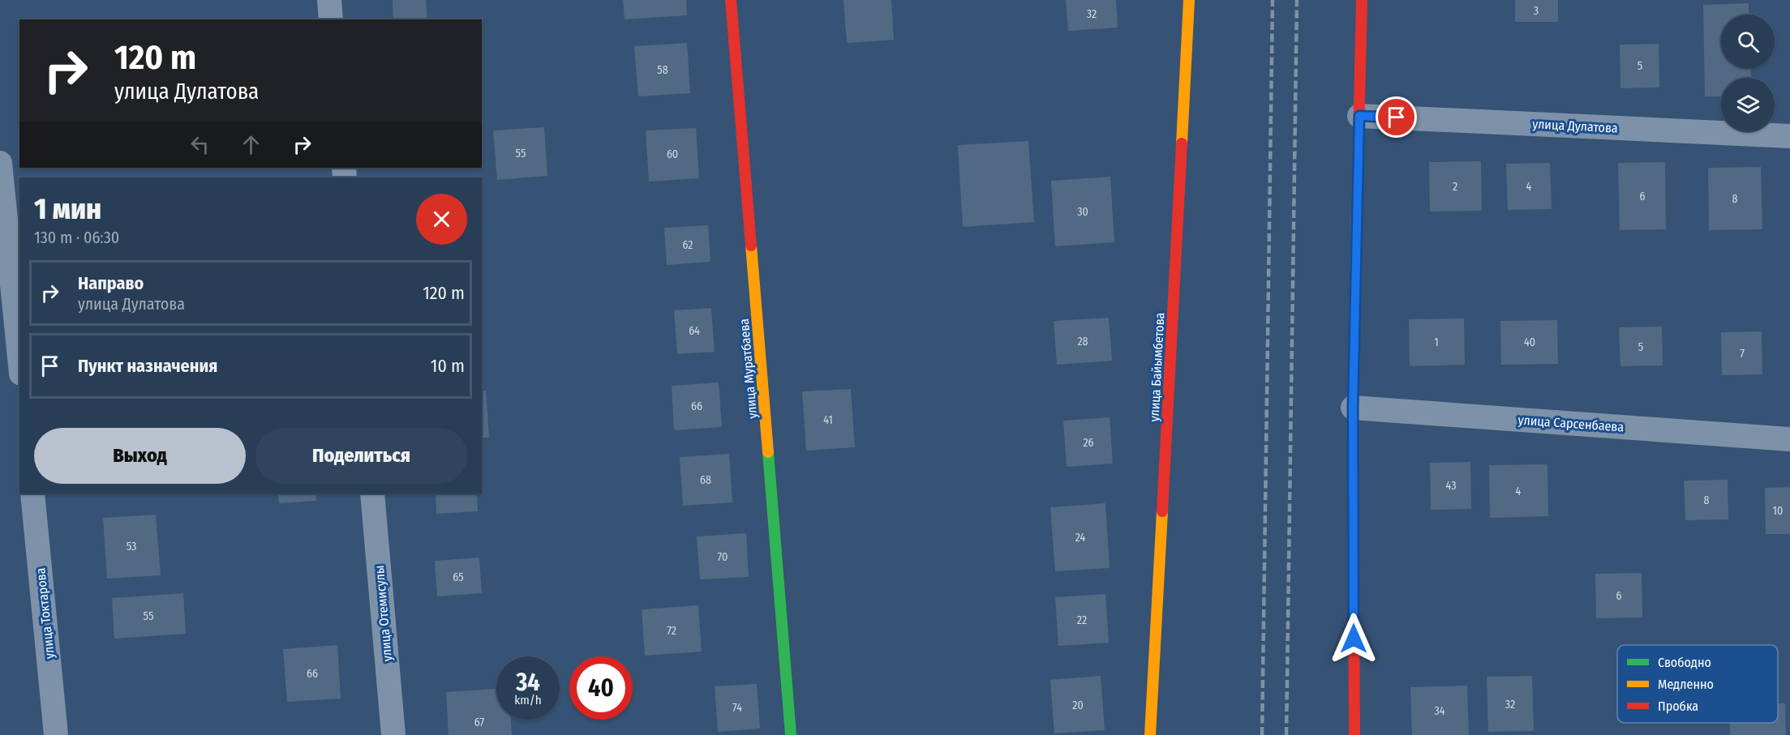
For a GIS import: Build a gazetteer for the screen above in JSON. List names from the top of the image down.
{
  "streets": {
    "street": [
      "улица Дулатова",
      "улица Байымбетова",
      "улица Муратбаева",
      "улица Сарсенбаева",
      "улица Токтарова",
      "улица Отемисулы"
    ]
  },
  "house_numbers": [
    "3",
    "32",
    "5",
    "58",
    "55",
    "60",
    "2",
    "4",
    "6",
    "8",
    "30",
    "62",
    "64",
    "28",
    "1",
    "40",
    "5",
    "7",
    "66",
    "41",
    "26",
    "68",
    "43",
    "4",
    "8",
    "10",
    "24",
    "53",
    "70",
    "65",
    "6",
    "55",
    "22",
    "72",
    "66",
    "32",
    "20",
    "74",
    "34",
    "67"
  ],
  "legend": ["Свободно", "Медленно", "Пробка"],
  "page": {
    "turn": ["120 m", "улица Дулатова"],
    "heading": ["1 мин", "130 m · 06:30"],
    "list": [
      {
        "name": "Направо",
        "note": "улица Дулатова",
        "value": "120 m"
      },
      {
        "name": "Пункт назначения",
        "value": "10 m"
      }
    ],
    "buttons": ["Выход", "Поделиться"],
    "speed": "34 km/h",
    "limit": "40"
  }
}
